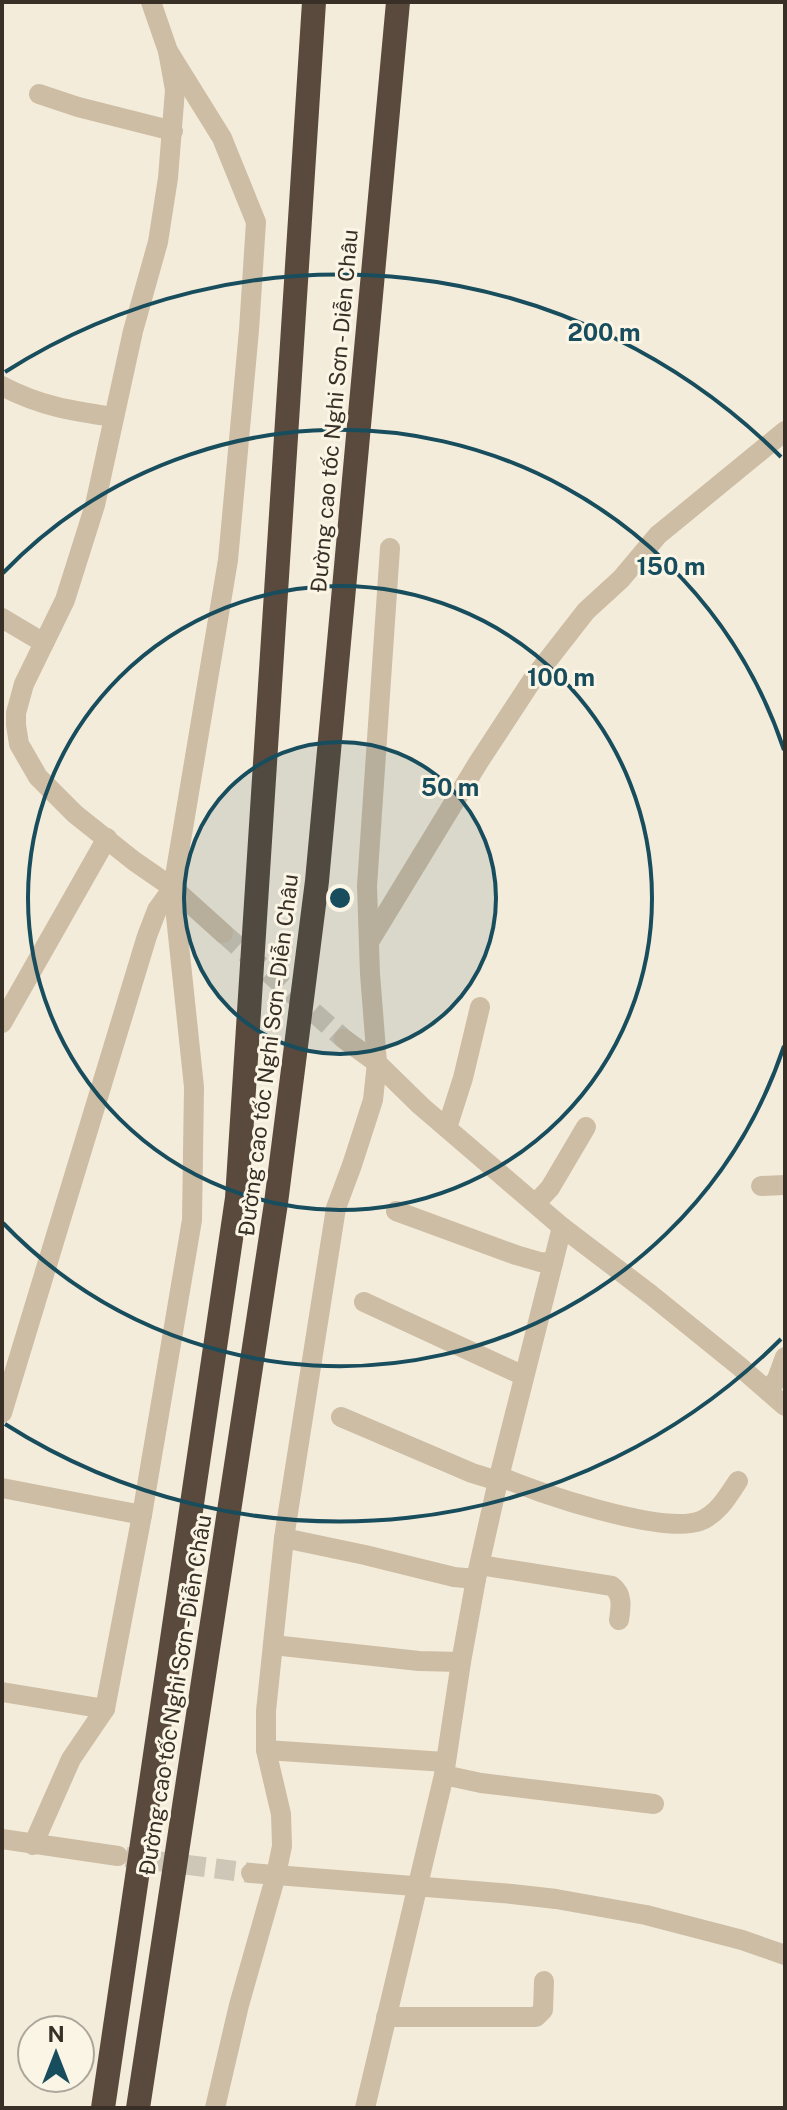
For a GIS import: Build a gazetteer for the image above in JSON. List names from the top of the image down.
{
  "streets": {
    "highway": ["Đường cao tốc Nghi Sơn - Diễn Châu"]
  },
  "north": "top",
  "rings": [
    "200 m",
    "150 m",
    "100 m",
    "50 m"
  ]
}
